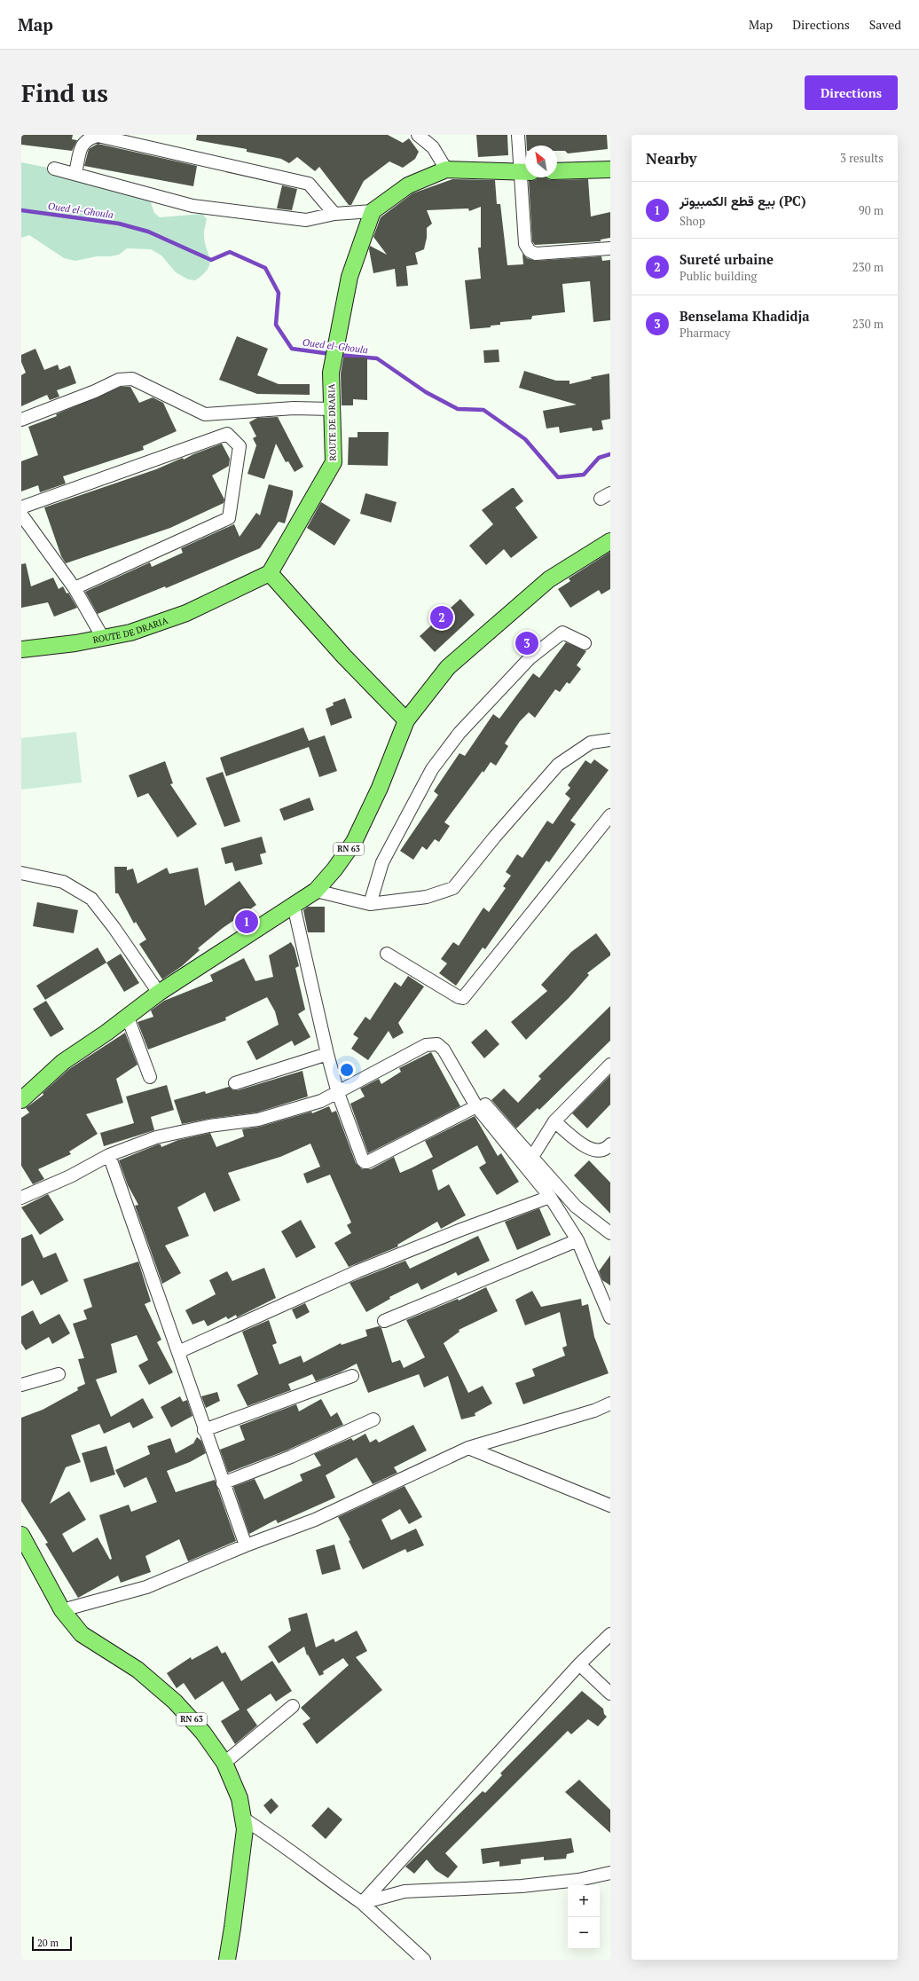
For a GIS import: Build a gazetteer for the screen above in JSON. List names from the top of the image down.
{
  "streets": {
    "main road": ["ROUTE DE DRARIA", "RN 63"]
  },
  "water": ["Oued el-Ghoula"],
  "scale_bar": "20 m",
  "north": "top left",
  "page": {
    "header": "Map",
    "nav": ["Map", "Directions", "Saved"],
    "buttons": "Directions",
    "title": "Find us",
    "heading": ["Nearby", "3 results"],
    "list": [
      {
        "mark": "1",
        "name": "بيع قطع الكمبيوتر (PC)",
        "note": "Shop",
        "value": "90 m"
      },
      {
        "mark": "2",
        "name": "Sureté urbaine",
        "note": "Public building",
        "value": "230 m"
      },
      {
        "mark": "3",
        "name": "Benselama Khadidja",
        "note": "Pharmacy",
        "value": "230 m"
      }
    ],
    "pins": ["2", "3", "1"],
    "map_buttons": ["+", "−"],
    "scale": "20 m"
  }
}
